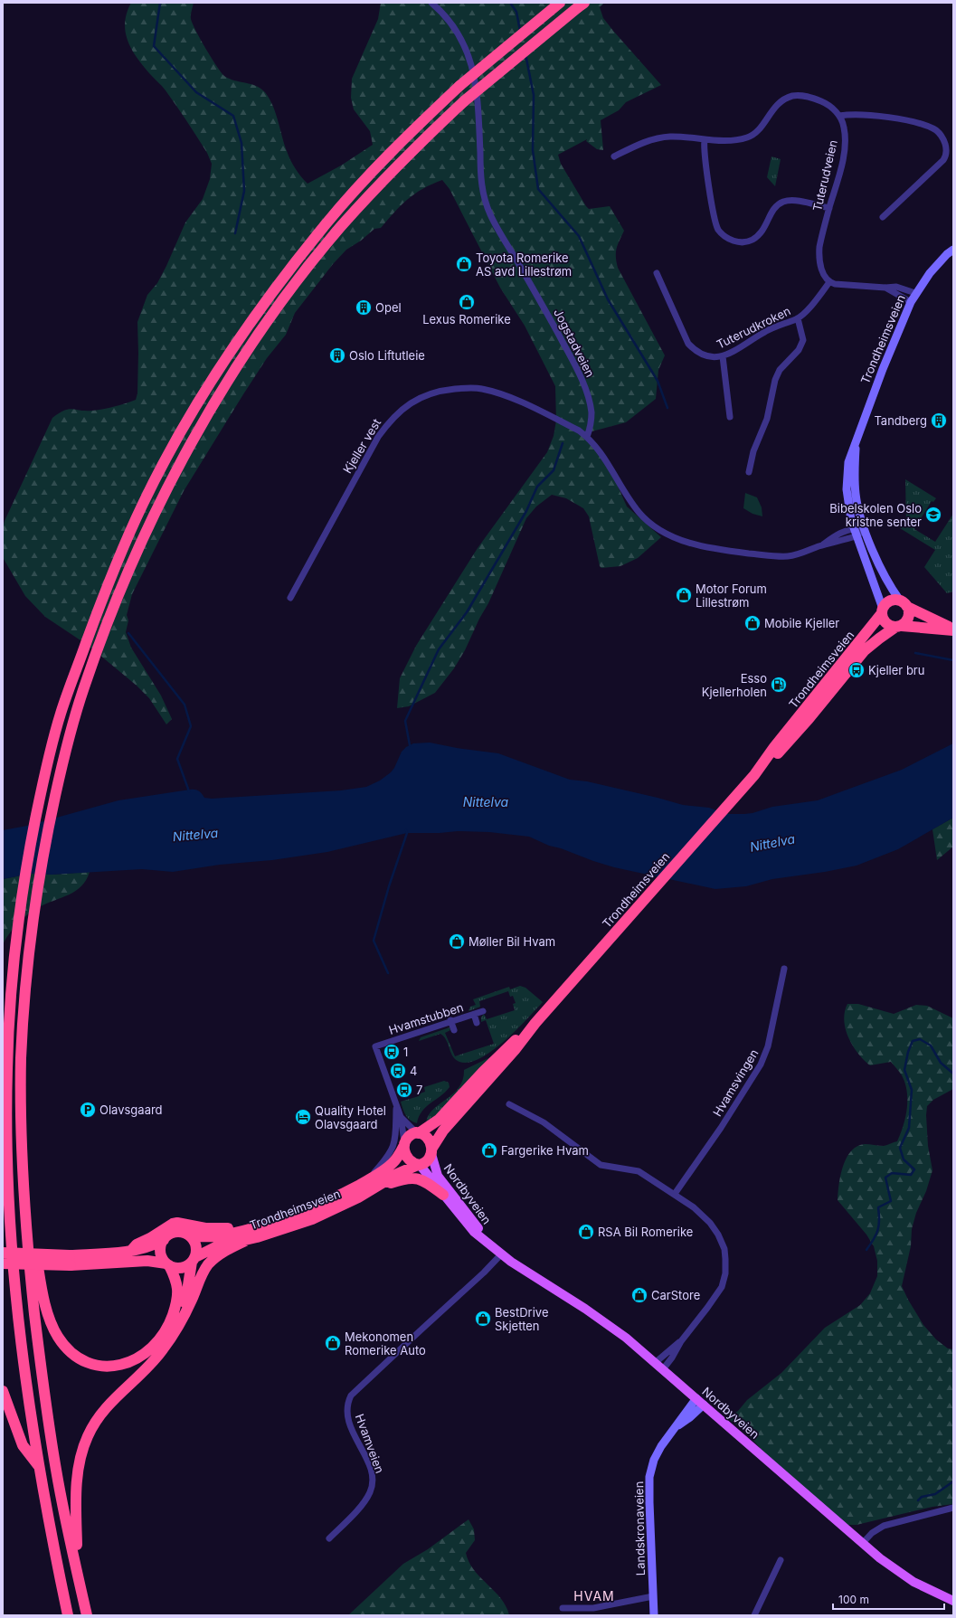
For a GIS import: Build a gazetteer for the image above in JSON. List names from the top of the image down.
{
  "streets": {
    "highway": ["Trondheimsveien"],
    "main road": ["Nordbyveien", "Landskronaveien"],
    "street": [
      "Tuterudveien",
      "Tuterudkroken",
      "Jogstadveien",
      "Kjeller vest",
      "Hvamstubben",
      "Hvamsvingen",
      "Hvamveien"
    ]
  },
  "crossings": [
    ["Tuterudveien", "Tuterudkroken"],
    ["Trondheimsveien", "Nordbyveien"],
    ["Jogstadveien", "Kjeller vest"],
    ["Nordbyveien", "Hvamveien"],
    ["Nordbyveien", "Landskronaveien"]
  ],
  "districts": ["HVAM"],
  "water": ["Nittelva"],
  "places": {
    "shop": [
      "Toyota Romerike AS avd Lillestrøm",
      "Lexus Romerike",
      "Motor Forum Lillestrøm",
      "Mobile Kjeller",
      "Møller Bil Hvam",
      "Fargerike Hvam",
      "RSA Bil Romerike",
      "CarStore",
      "BestDrive Skjetten",
      "Mekonomen Romerike Auto"
    ],
    "building": ["Opel", "Oslo Liftutleie", "Tandberg"],
    "school or university": ["Bibelskolen Oslo kristne senter"],
    "bus stop": [
      "Kjeller bru",
      "1",
      "4",
      "7"
    ],
    "fuel station": ["Esso Kjellerholen"],
    "parking": ["Olavsgaard"],
    "hotel": ["Quality Hotel Olavsgaard"]
  },
  "scale_bar": "100 m"
}
